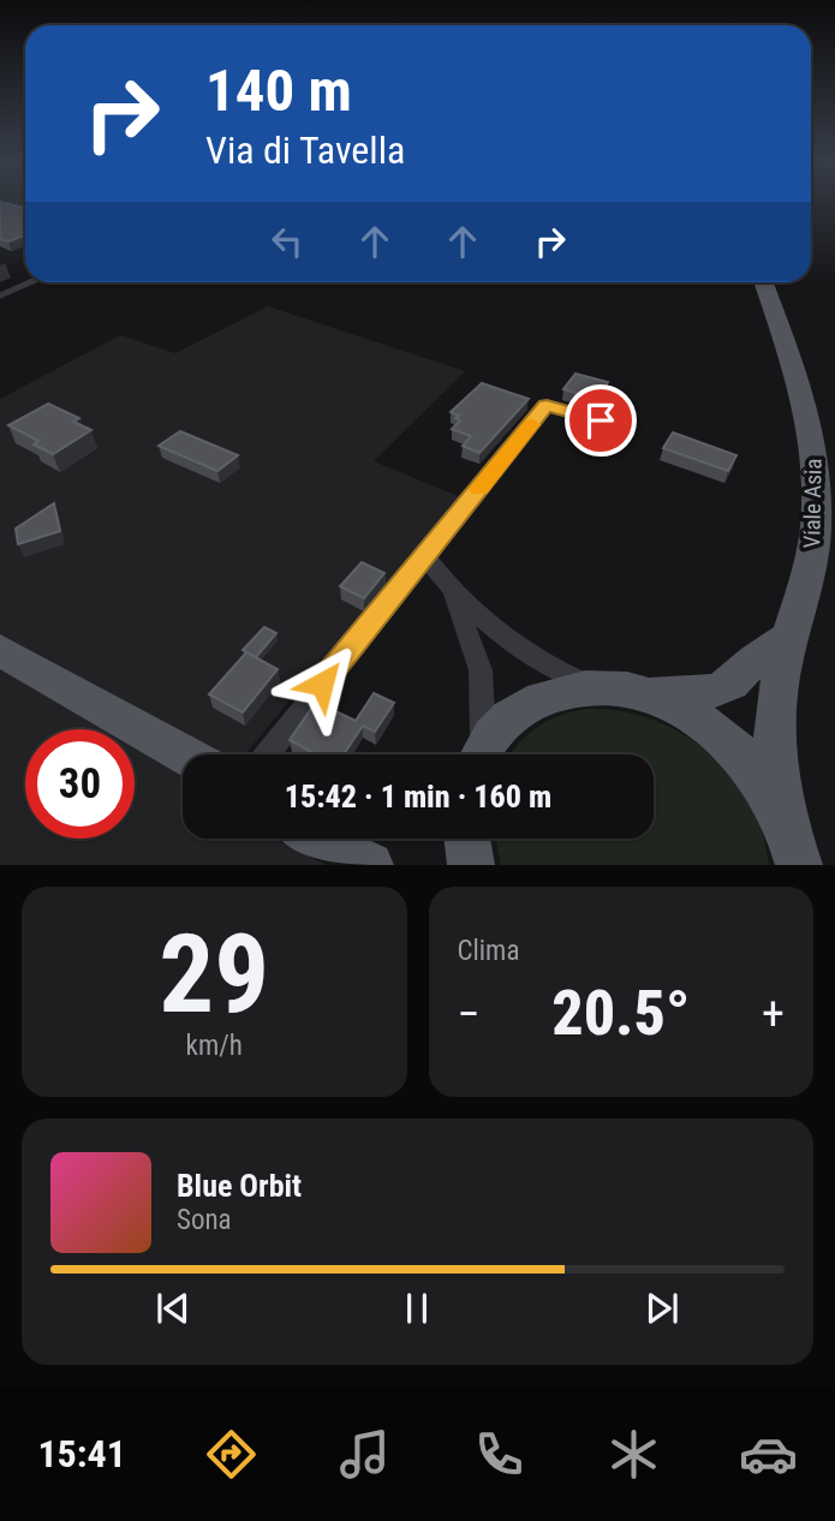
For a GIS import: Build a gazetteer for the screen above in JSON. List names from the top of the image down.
{
  "streets": {
    "main road": ["Viale Asia"]
  },
  "page": {
    "turn": ["140 m", "Via di Tavella"],
    "limit": "30",
    "trip": "15:42 · 1 min · 160 m",
    "tile": [
      ["29", "km/h"],
      "Clima"
    ],
    "heat": ["−", "20.5°", "+"],
    "song": ["Blue Orbit", "Sona"],
    "tabs": "15:41"
  }
}
